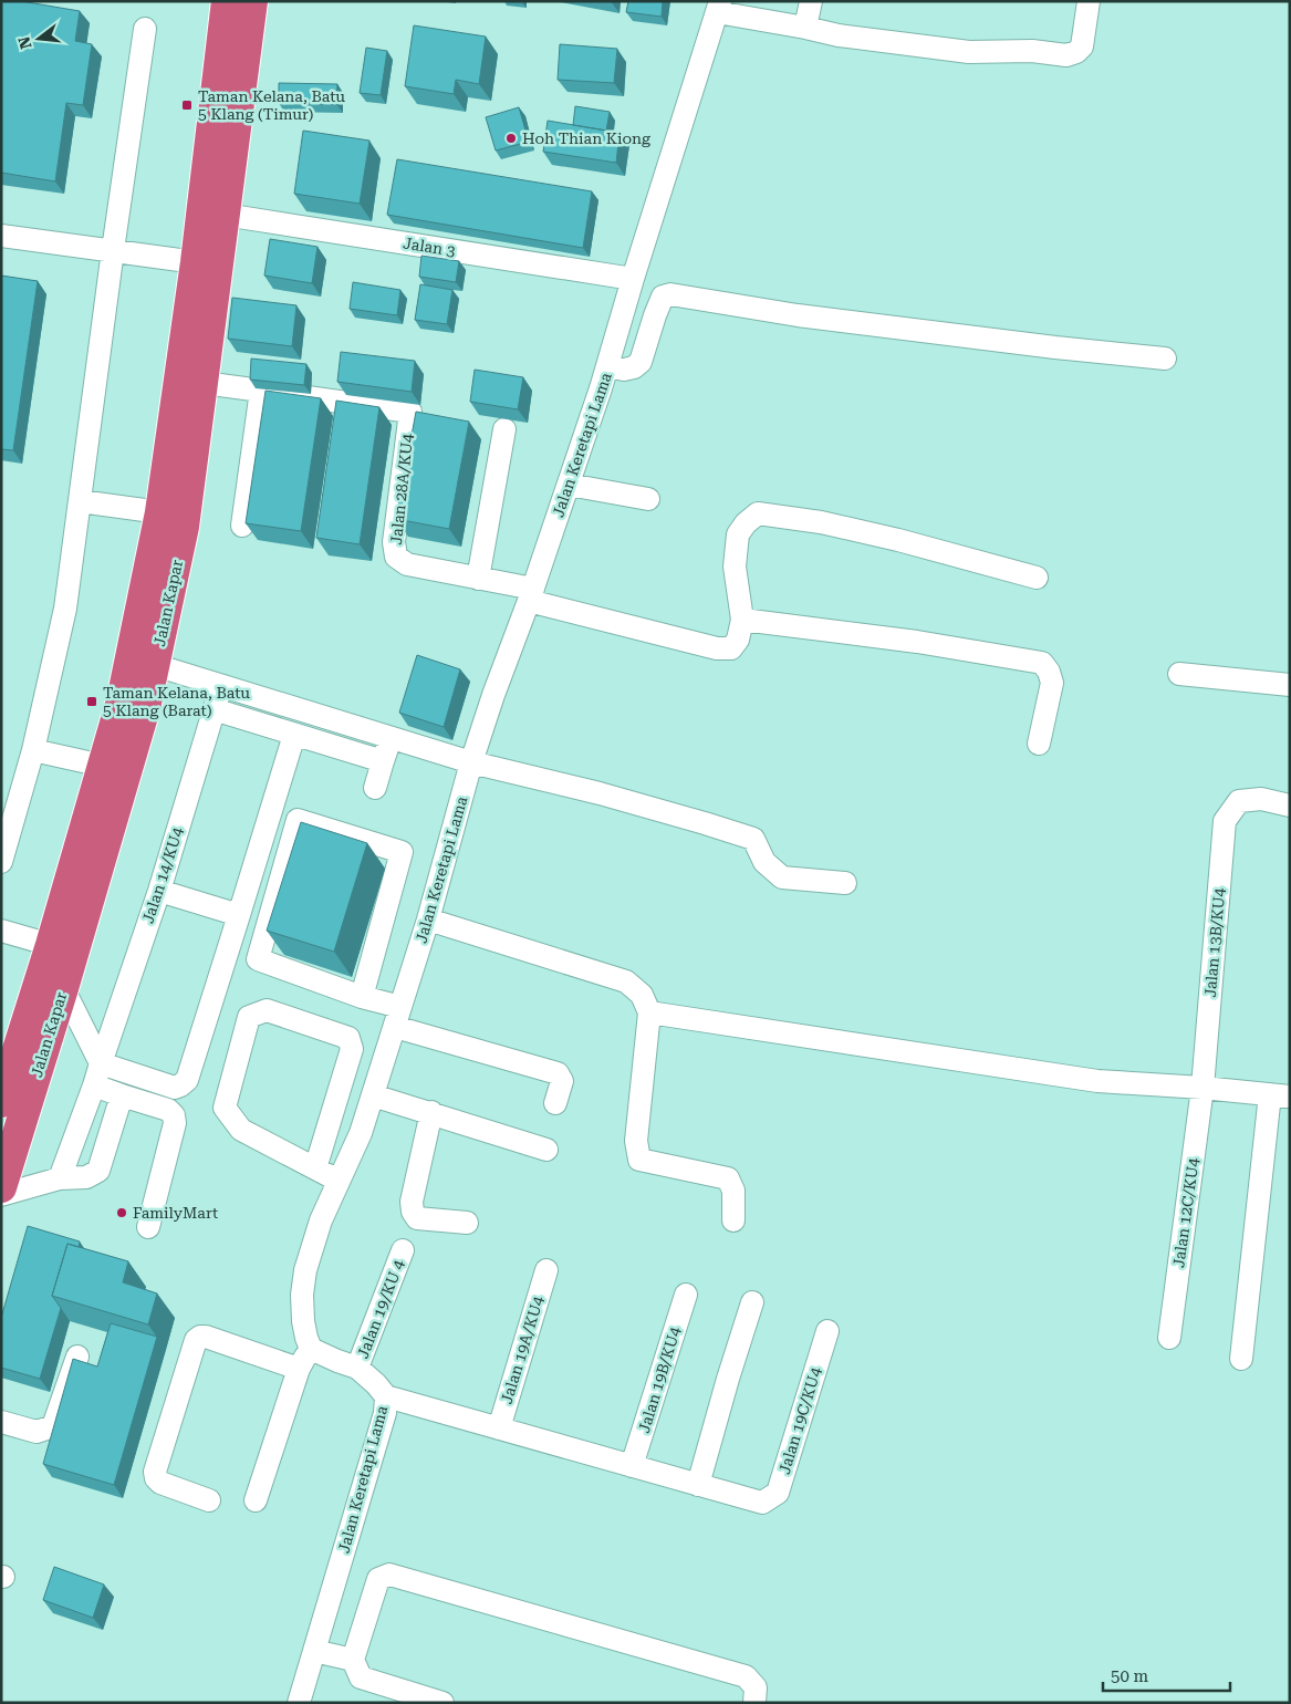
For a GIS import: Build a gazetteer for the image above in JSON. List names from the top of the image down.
{
  "streets": {
    "highway": ["Jalan Kapar"],
    "street": [
      "Jalan 3",
      "Jalan Keretapi Lama",
      "Jalan 28A/KU4",
      "Jalan 14/KU4",
      "Jalan 13B/KU4",
      "Jalan 12C/KU4",
      "Jalan 19/KU 4",
      "Jalan 19A/KU4",
      "Jalan 19B/KU4",
      "Jalan 19C/KU4"
    ]
  },
  "crossings": [
    ["Jalan 3", "Jalan Keretapi Lama"],
    ["Jalan 3", "Jalan Kapar"],
    ["Jalan Keretapi Lama", "Jalan 28A/KU4"],
    ["Jalan Keretapi Lama", "Jalan 19/KU 4"],
    ["Jalan 13B/KU4", "Jalan 12C/KU4"]
  ],
  "places": {
    "transit": ["Taman Kelana, Batu 5 Klang (Timur)", "Taman Kelana, Batu 5 Klang (Barat)"],
    "other": ["Hoh Thian Kiong", "FamilyMart"]
  },
  "scale_bar": "50 m",
  "north": "left"
}
